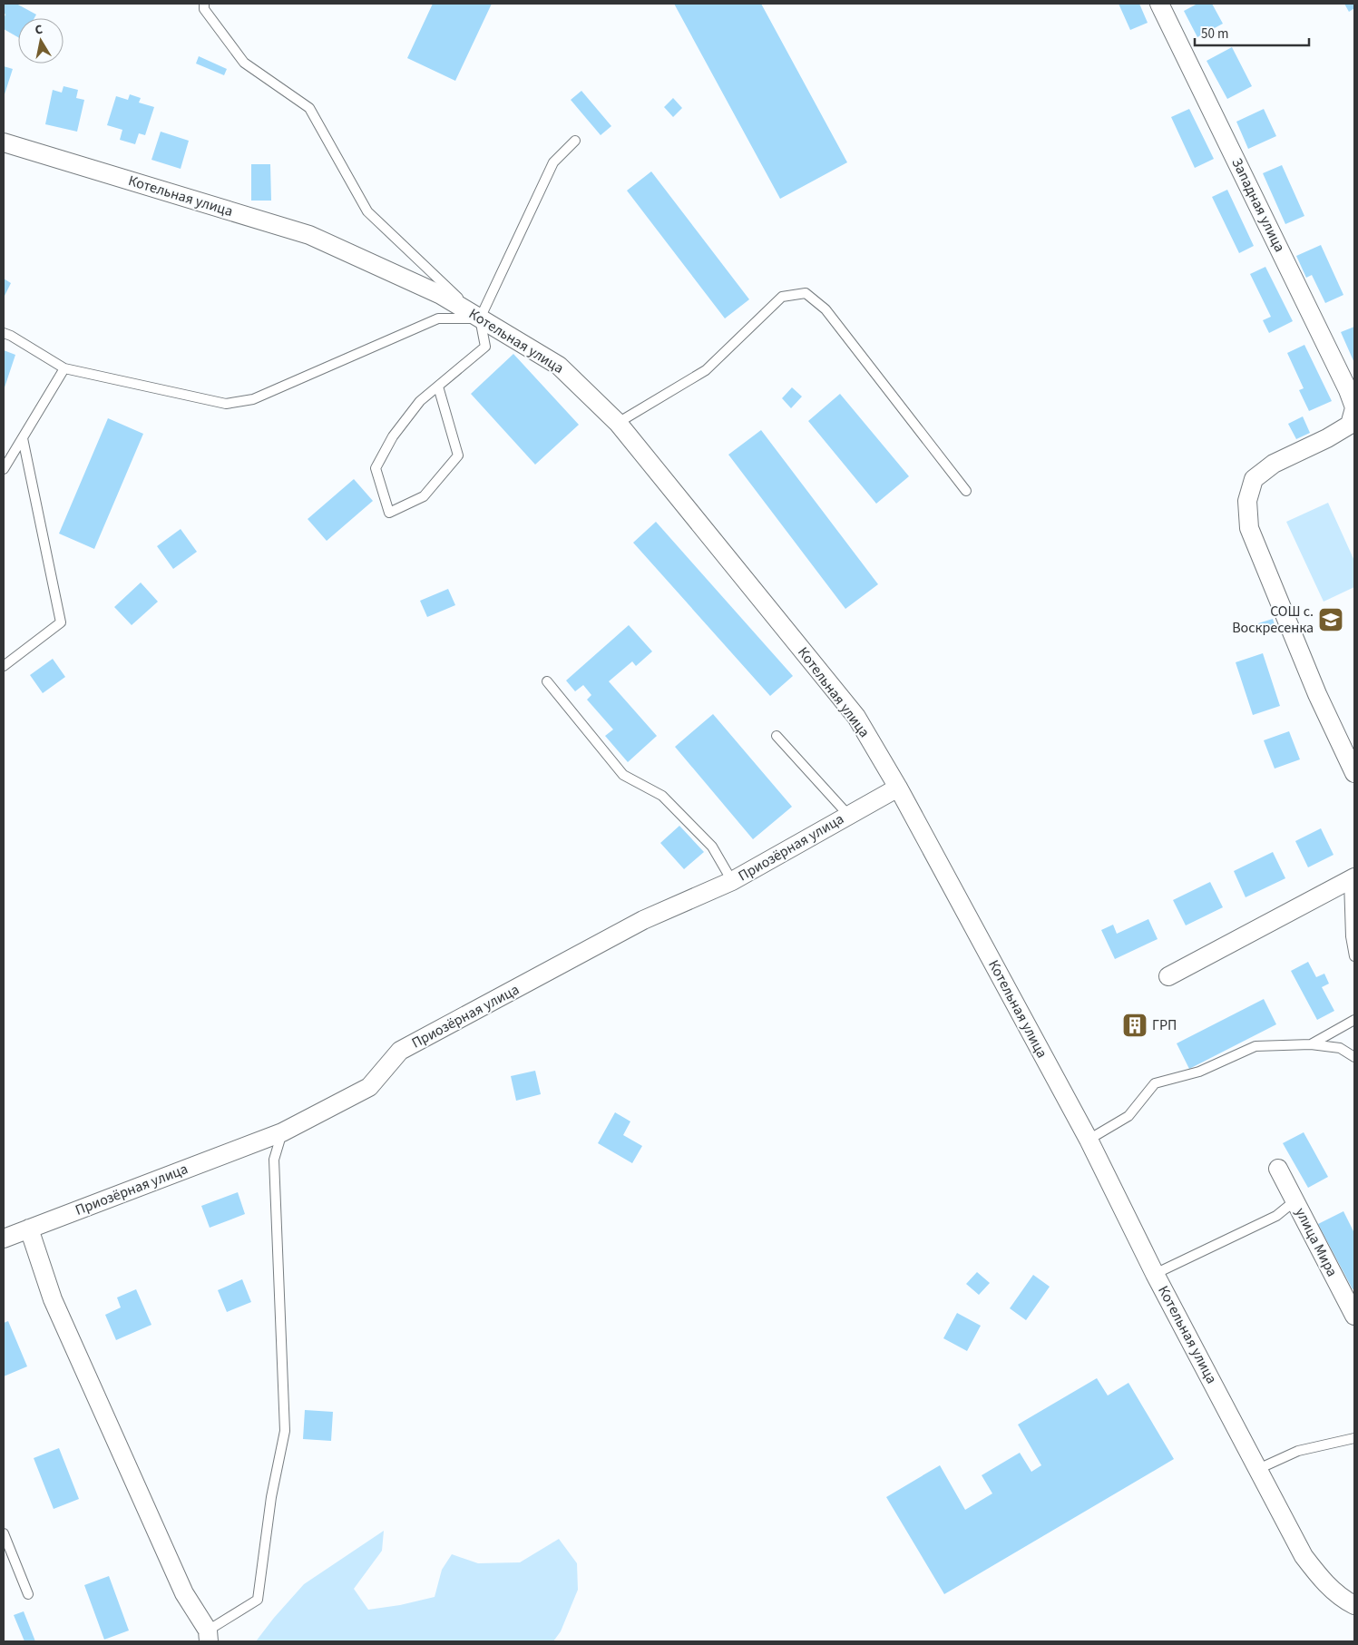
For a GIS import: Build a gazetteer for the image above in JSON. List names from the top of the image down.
{
  "streets": {
    "street": [
      "Котельная улица",
      "Западная улица",
      "Приозёрная улица",
      "улица Мира"
    ]
  },
  "crossings": [
    ["Котельная улица", "Приозёрная улица"]
  ],
  "places": {
    "school or university": ["СОШ с. Воскресенка"],
    "building": ["ГРП"]
  },
  "scale_bar": "50 m",
  "north": "top"
}
